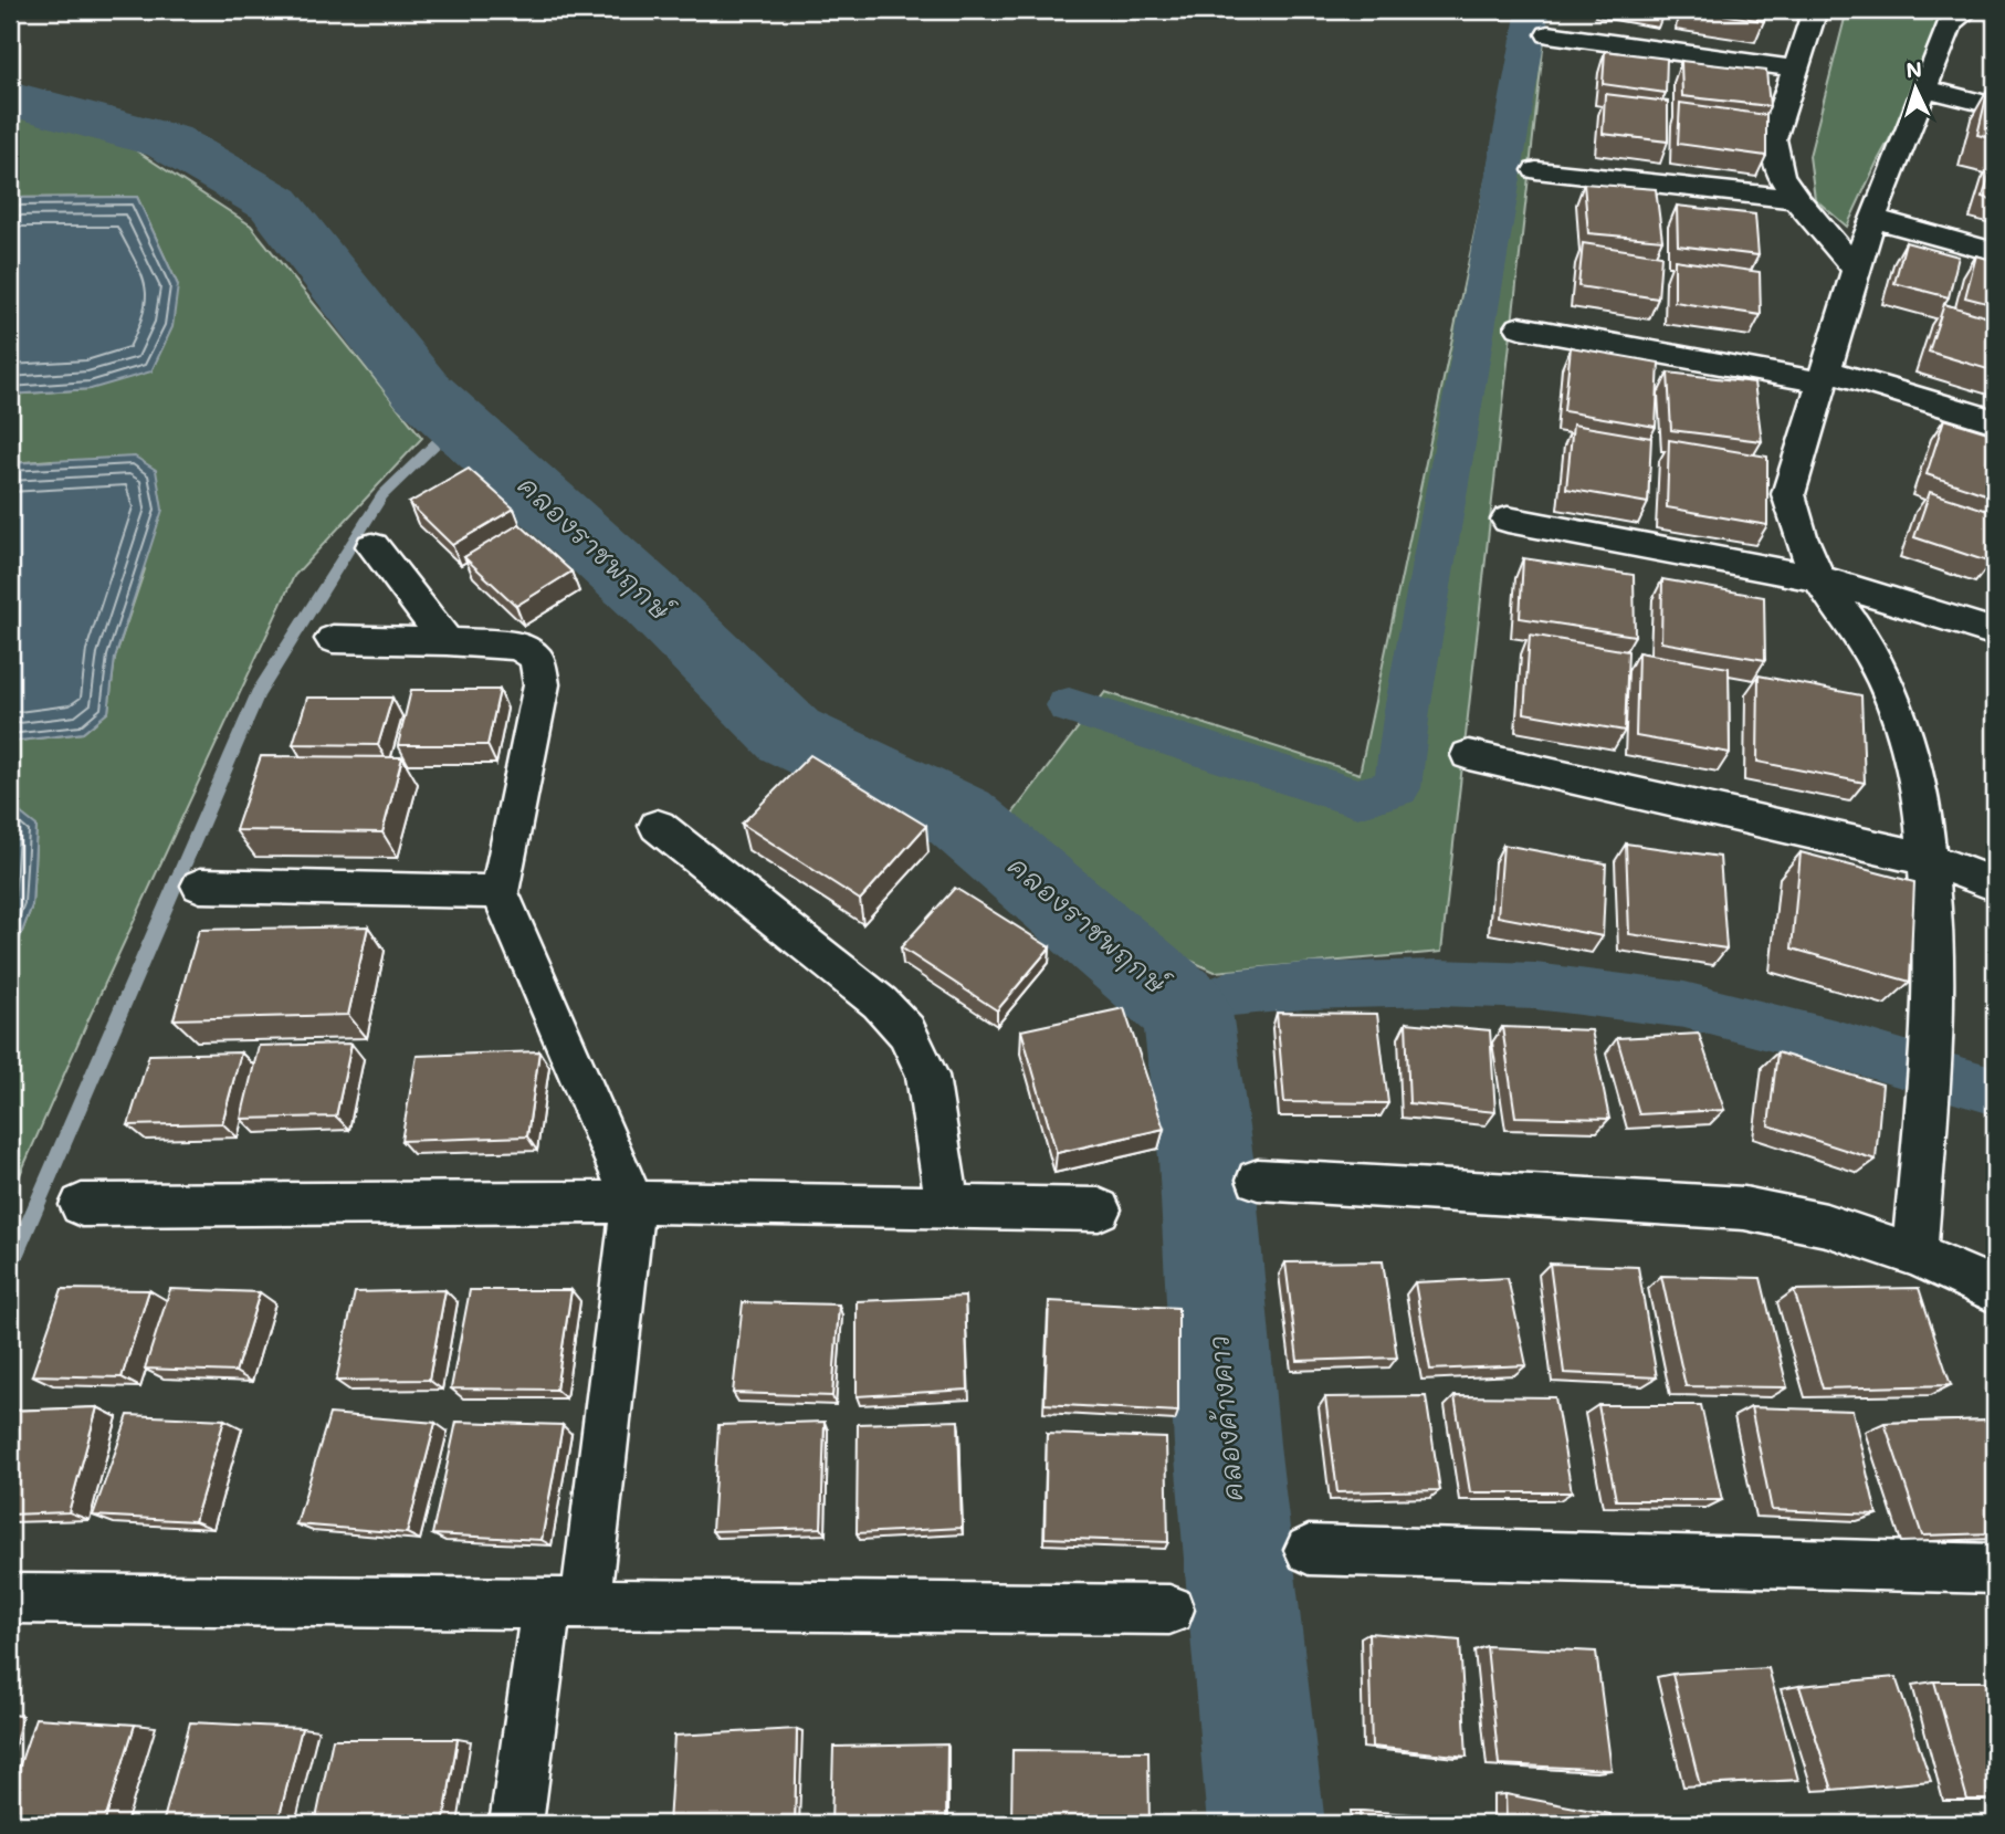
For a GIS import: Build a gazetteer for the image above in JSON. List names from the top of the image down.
{
  "water": ["คลองราชพฤกษ์", "คลองค้างคาว"],
  "north": "top"
}
